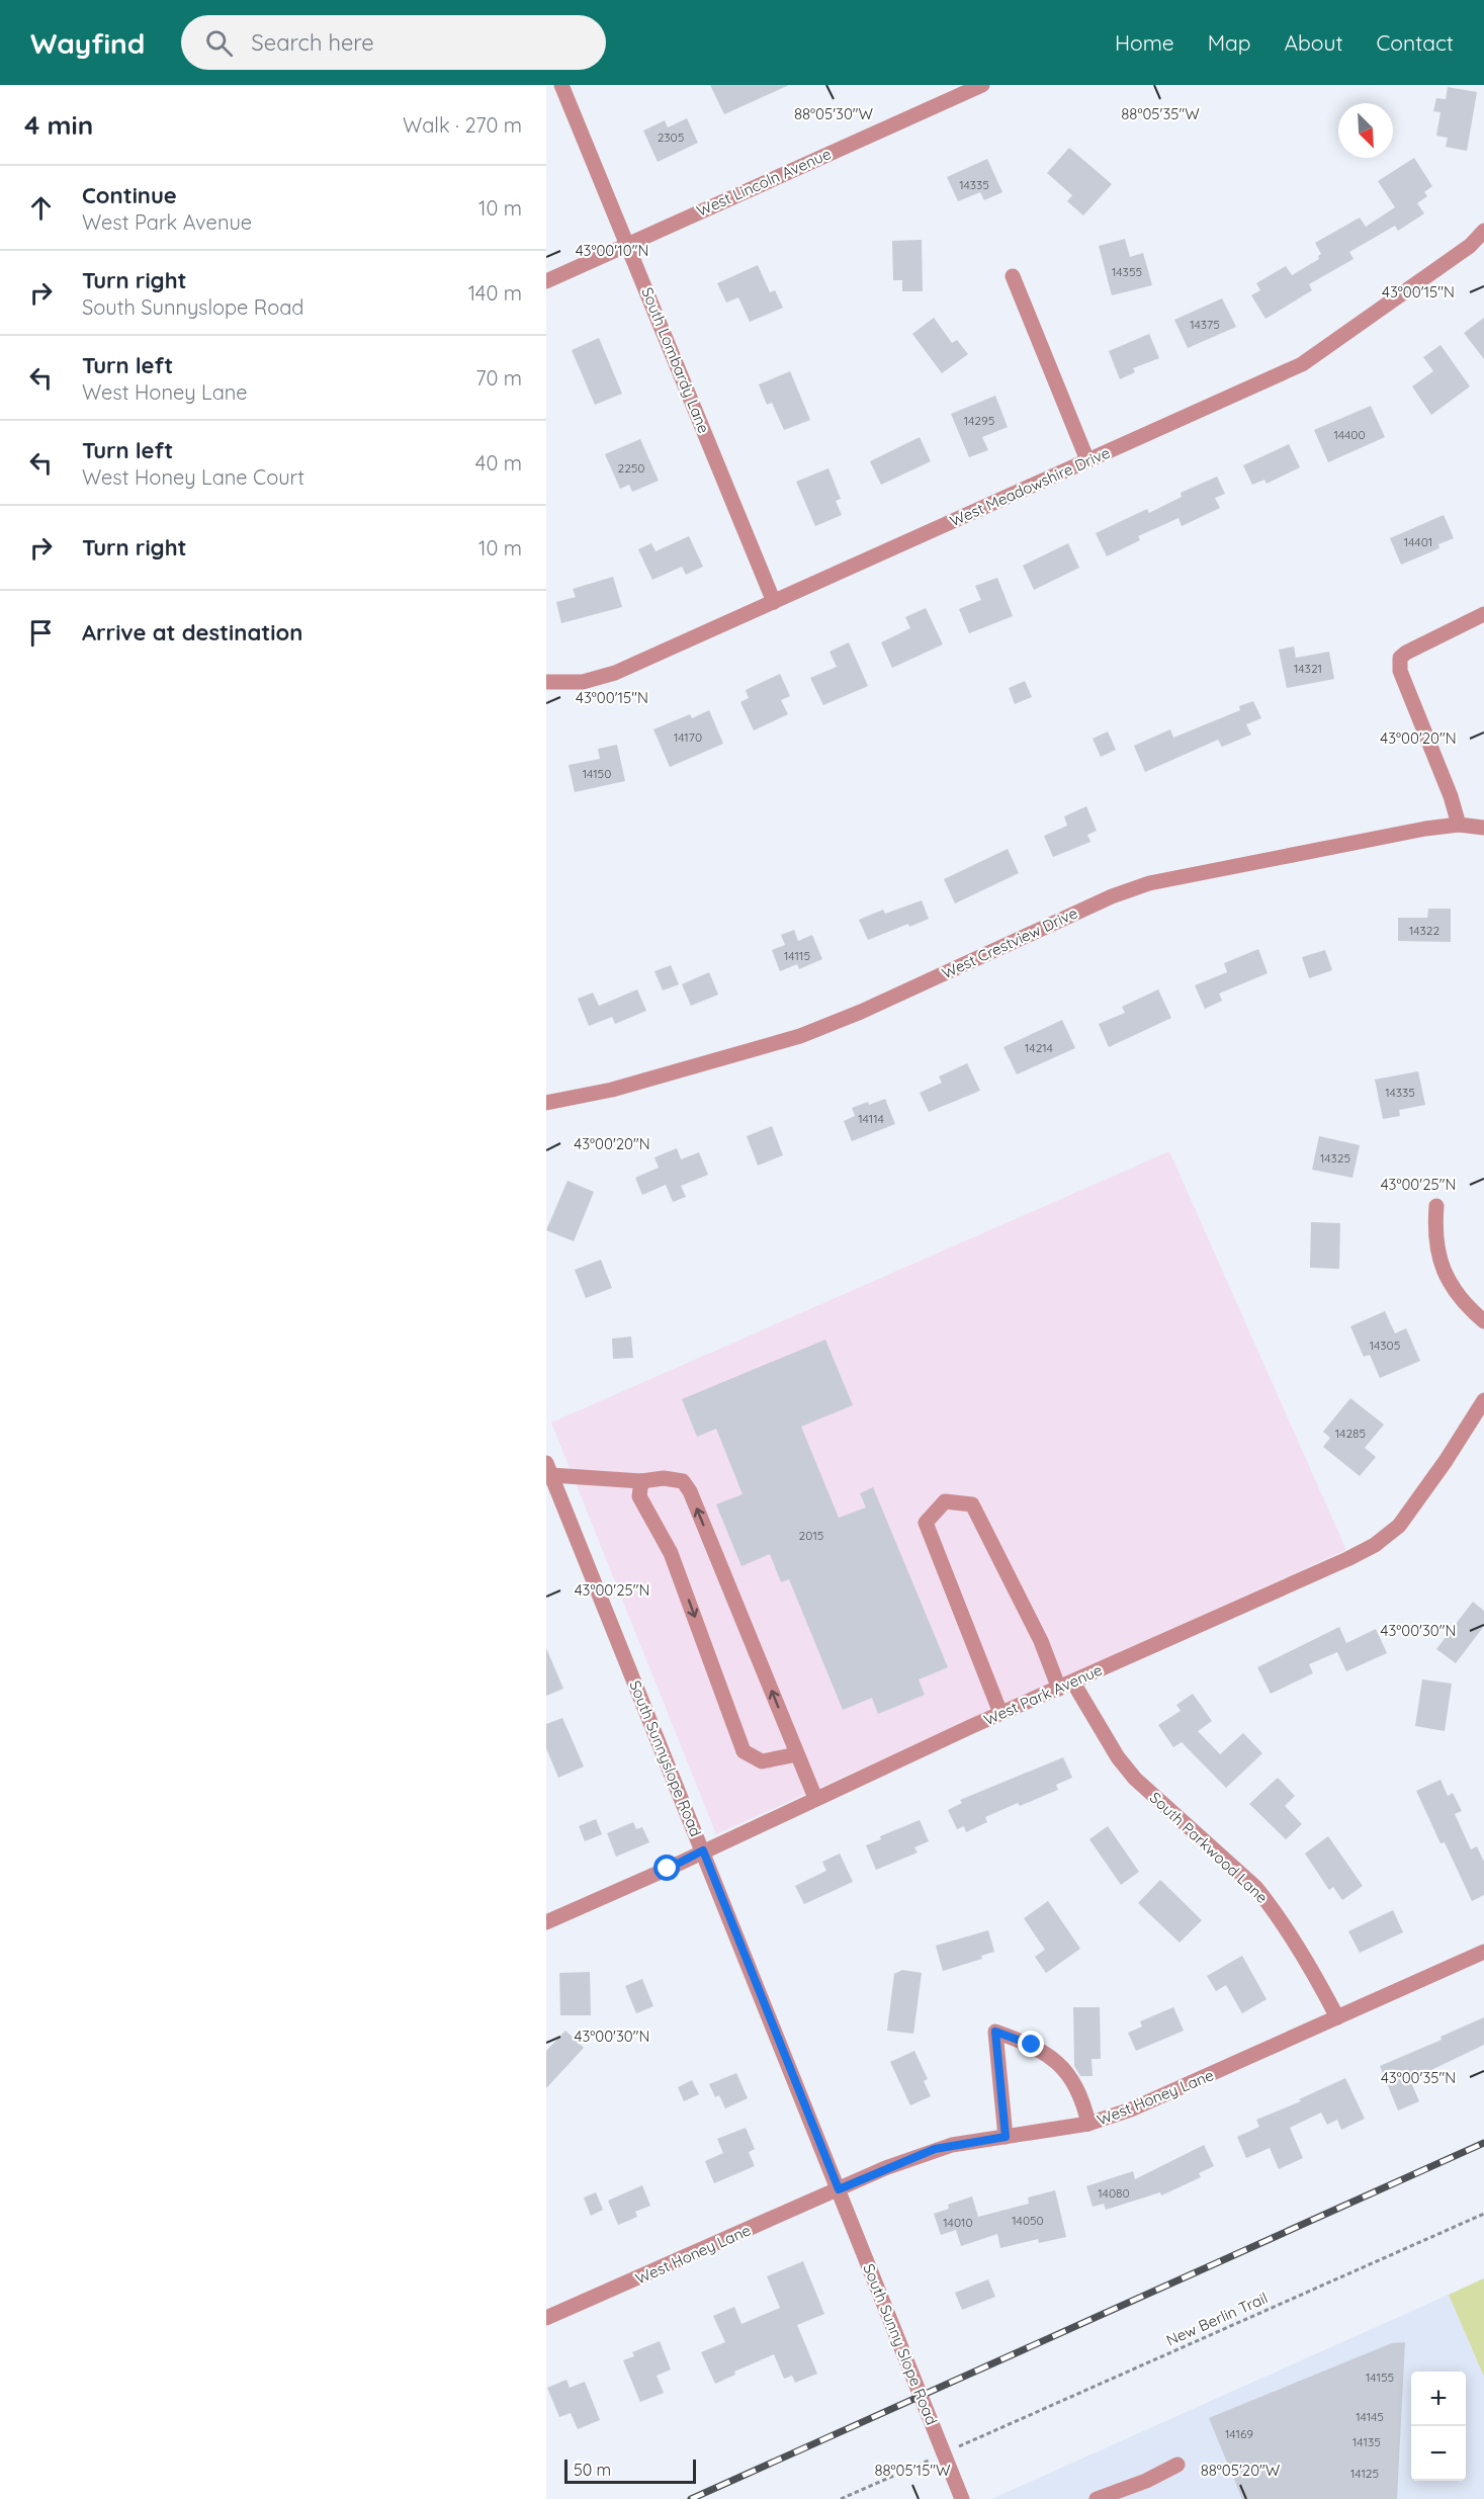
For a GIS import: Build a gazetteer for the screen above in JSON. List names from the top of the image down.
{
  "streets": {
    "street": [
      "West Lincoln Avenue",
      "South Lombardy Lane",
      "West Meadowshire Drive",
      "West Crestview Drive",
      "West Park Avenue",
      "South Sunnyslope Road",
      "South Parkwood Lane",
      "West Honey Lane",
      "South Sunny Slope Road"
    ],
    "path": ["New Berlin Trail"]
  },
  "crossings": [
    ["West Lincoln Avenue", "South Lombardy Lane"],
    ["South Lombardy Lane", "West Meadowshire Drive"],
    ["West Park Avenue", "South Sunnyslope Road"],
    ["West Park Avenue", "South Parkwood Lane"],
    ["South Sunnyslope Road", "West Honey Lane"],
    ["South Sunnyslope Road", "South Sunny Slope Road"],
    ["South Parkwood Lane", "West Honey Lane"],
    ["West Honey Lane", "South Sunny Slope Road"]
  ],
  "house_numbers": [
    "2305",
    "14335",
    "14355",
    "14375",
    "14295",
    "14400",
    "2250",
    "14401",
    "14321",
    "14170",
    "14150",
    "14322",
    "14115",
    "14214",
    "14335",
    "14114",
    "14325",
    "14305",
    "14285",
    "2015",
    "14080",
    "14050",
    "14010",
    "14155",
    "14145",
    "14169",
    "14135",
    "14125"
  ],
  "scale_bar": "50 m",
  "north": "bottom right",
  "page": {
    "header": "Wayfind",
    "search": "Search here",
    "nav": [
      "Home",
      "Map",
      "About",
      "Contact"
    ],
    "heading": ["4 min", "Walk · 270 m"],
    "list": [
      ["Continue", "West Park Avenue", "10 m"],
      ["Turn right", "South Sunnyslope Road", "140 m"],
      ["Turn left", "West Honey Lane", "70 m"],
      ["Turn left", "West Honey Lane Court", "40 m"],
      ["Turn right", "10 m"],
      "Arrive at destination"
    ],
    "map_buttons": ["+", "−"],
    "scale": "50 m"
  },
  "coordinates": [
    "88°05'30\"W",
    "88°05'35\"W",
    "43°00'10\"N",
    "43°00'15\"N",
    "43°00'20\"N",
    "43°00'25\"N",
    "43°00'30\"N",
    "43°00'35\"N",
    "88°05'15\"W",
    "88°05'20\"W"
  ]
}
